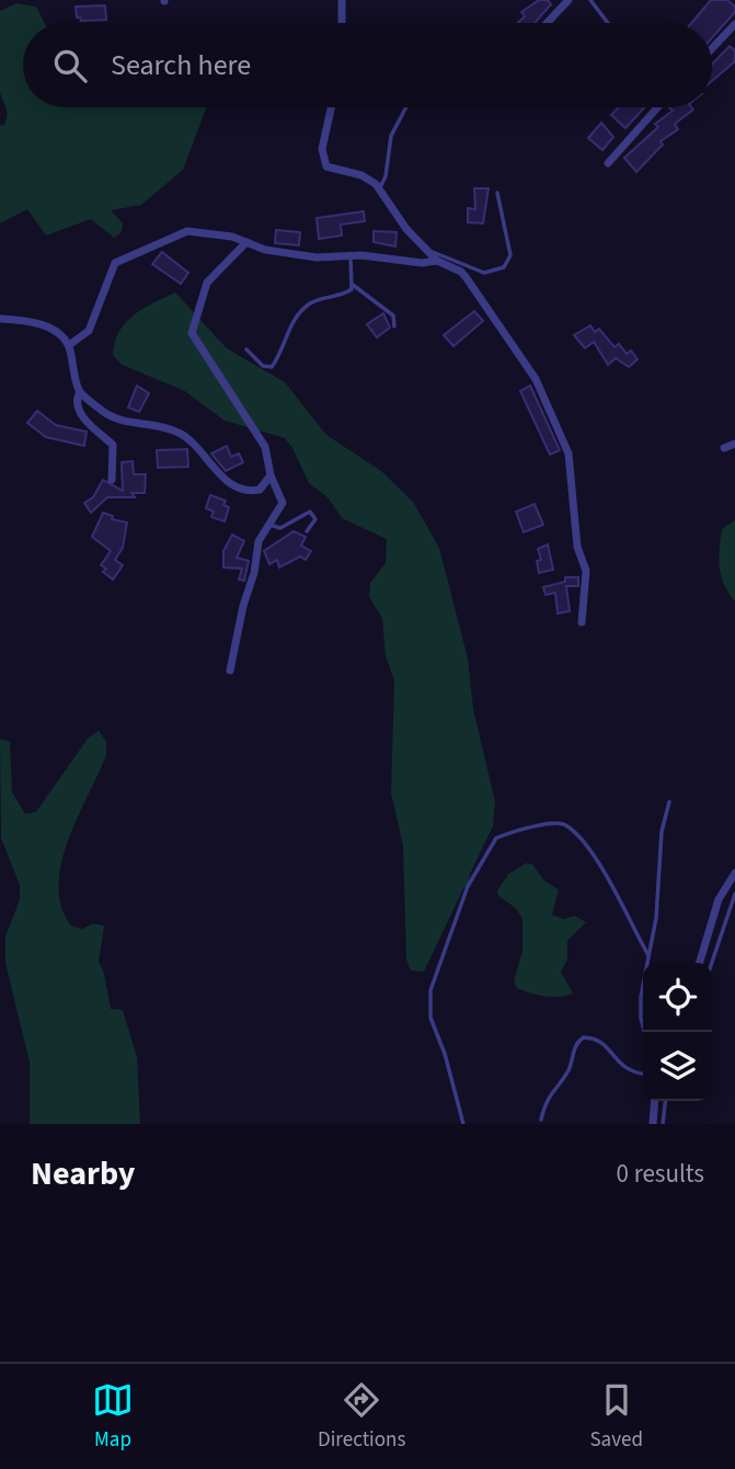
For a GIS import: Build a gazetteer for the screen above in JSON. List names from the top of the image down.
{
  "page": {
    "search": "Search here",
    "heading": ["Nearby", "0 results"],
    "nav": ["Map", "Directions", "Saved"]
  }
}
